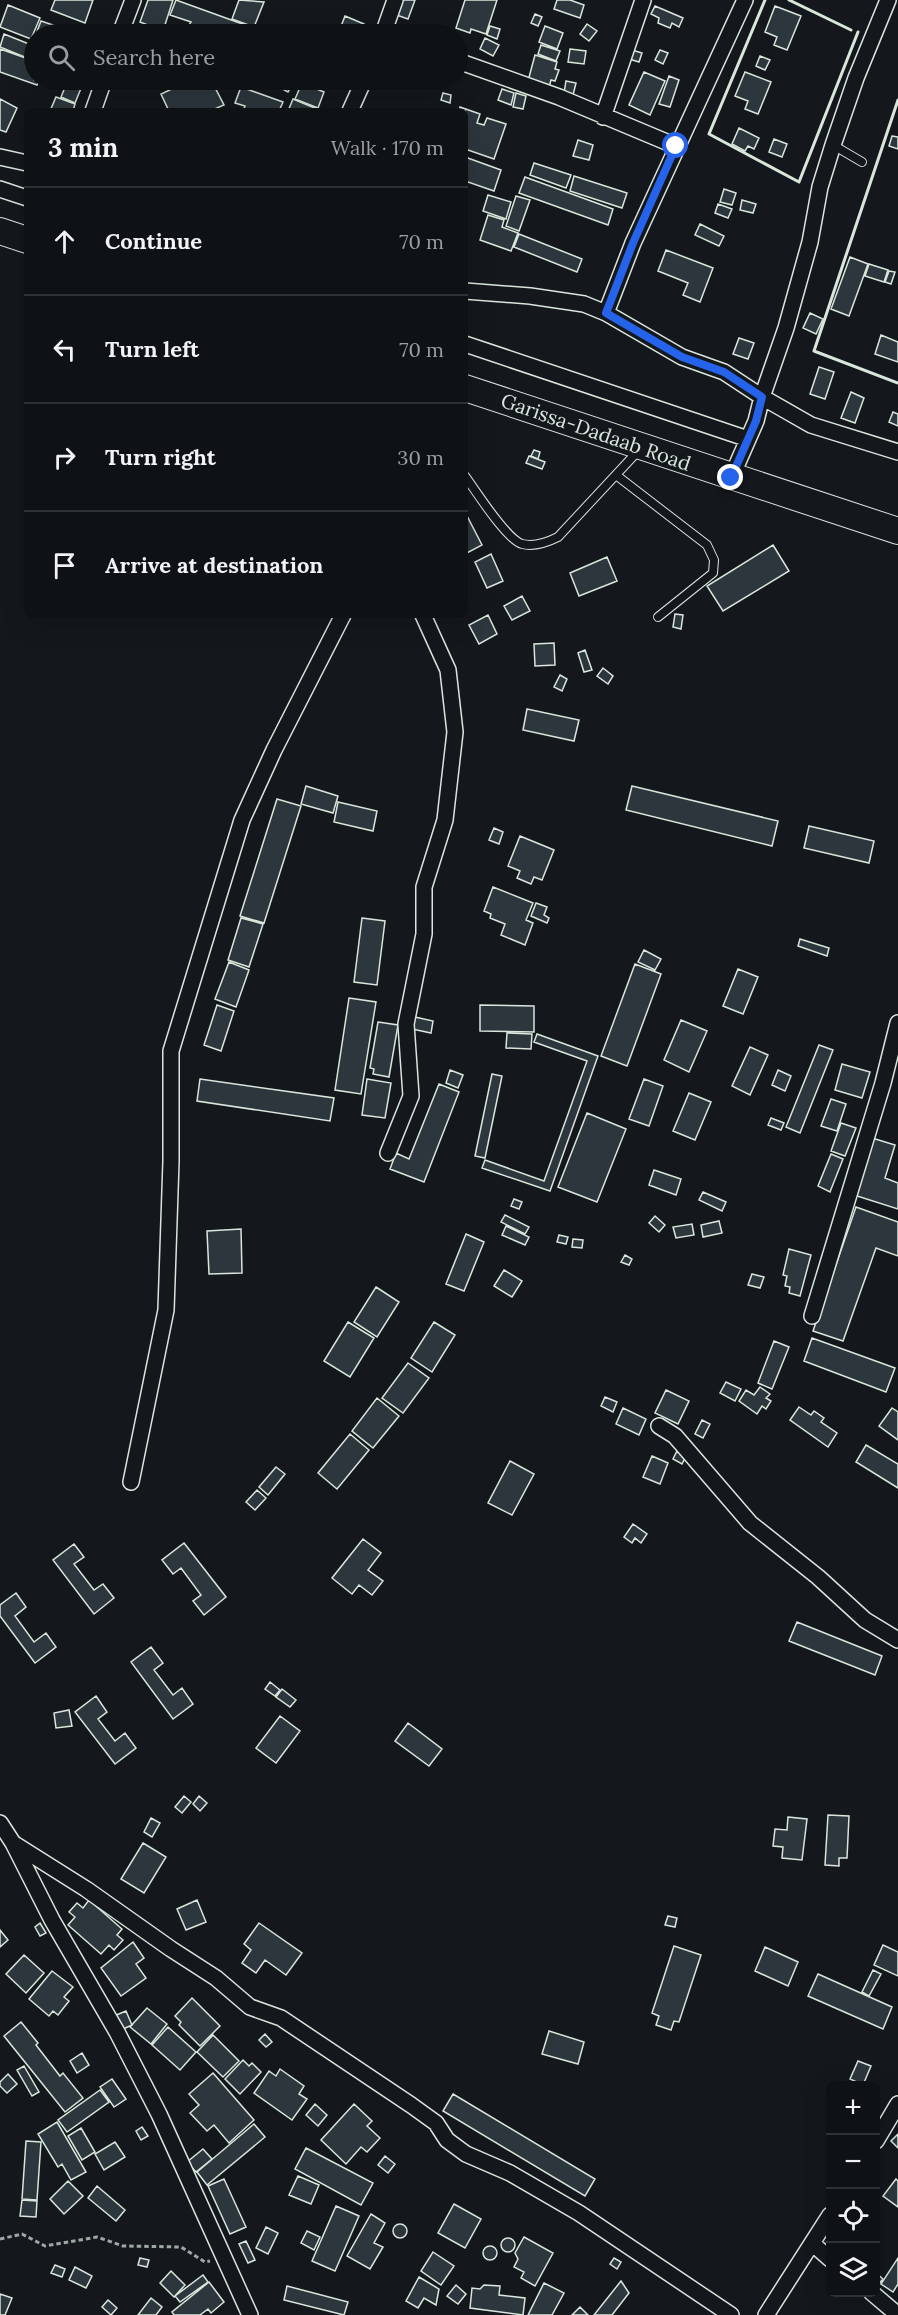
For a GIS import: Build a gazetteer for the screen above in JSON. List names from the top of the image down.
{
  "streets": {
    "highway": ["Garissa-Dadaab Road"]
  },
  "page": {
    "search": "Search here",
    "heading": ["3 min", "Walk · 170 m"],
    "list": [
      ["Continue", "70 m"],
      ["Turn left", "70 m"],
      ["Turn right", "30 m"],
      "Arrive at destination"
    ],
    "map_buttons": ["+", "−"]
  }
}
